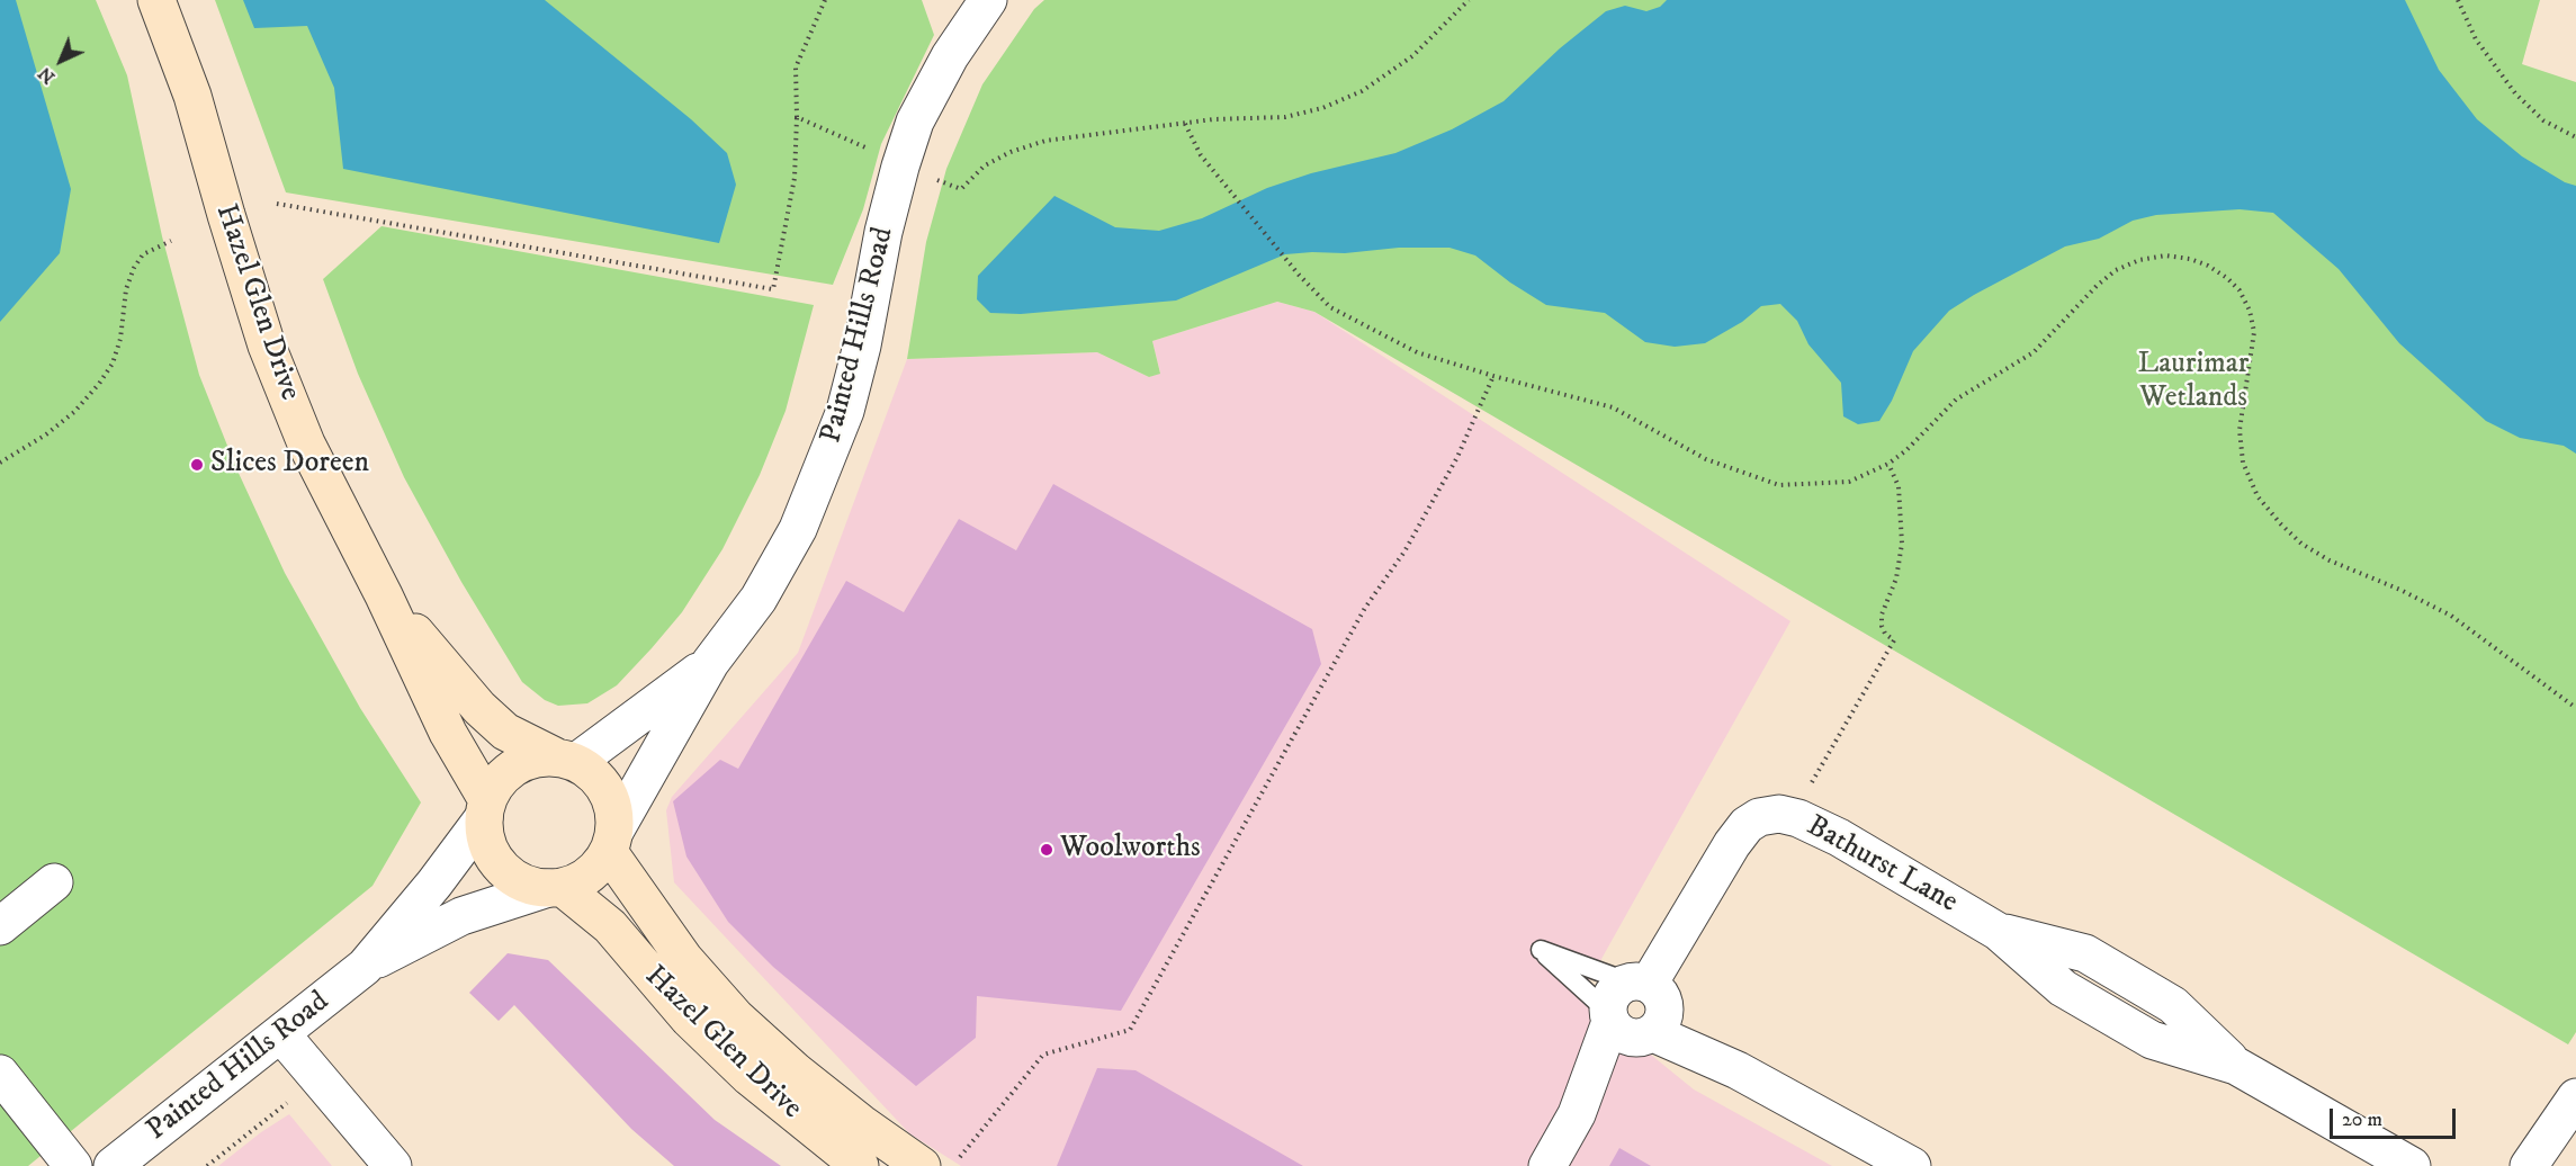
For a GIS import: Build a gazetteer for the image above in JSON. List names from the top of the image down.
{
  "streets": {
    "street": ["Hazel Glen Drive", "Painted Hills Road", "Bathurst Lane"]
  },
  "crossings": [
    ["Hazel Glen Drive", "Painted Hills Road"]
  ],
  "parks": ["Laurimar Wetlands"],
  "places": ["Slices Doreen", "Woolworths"],
  "scale_bar": "20 m",
  "north": "bottom left"
}
